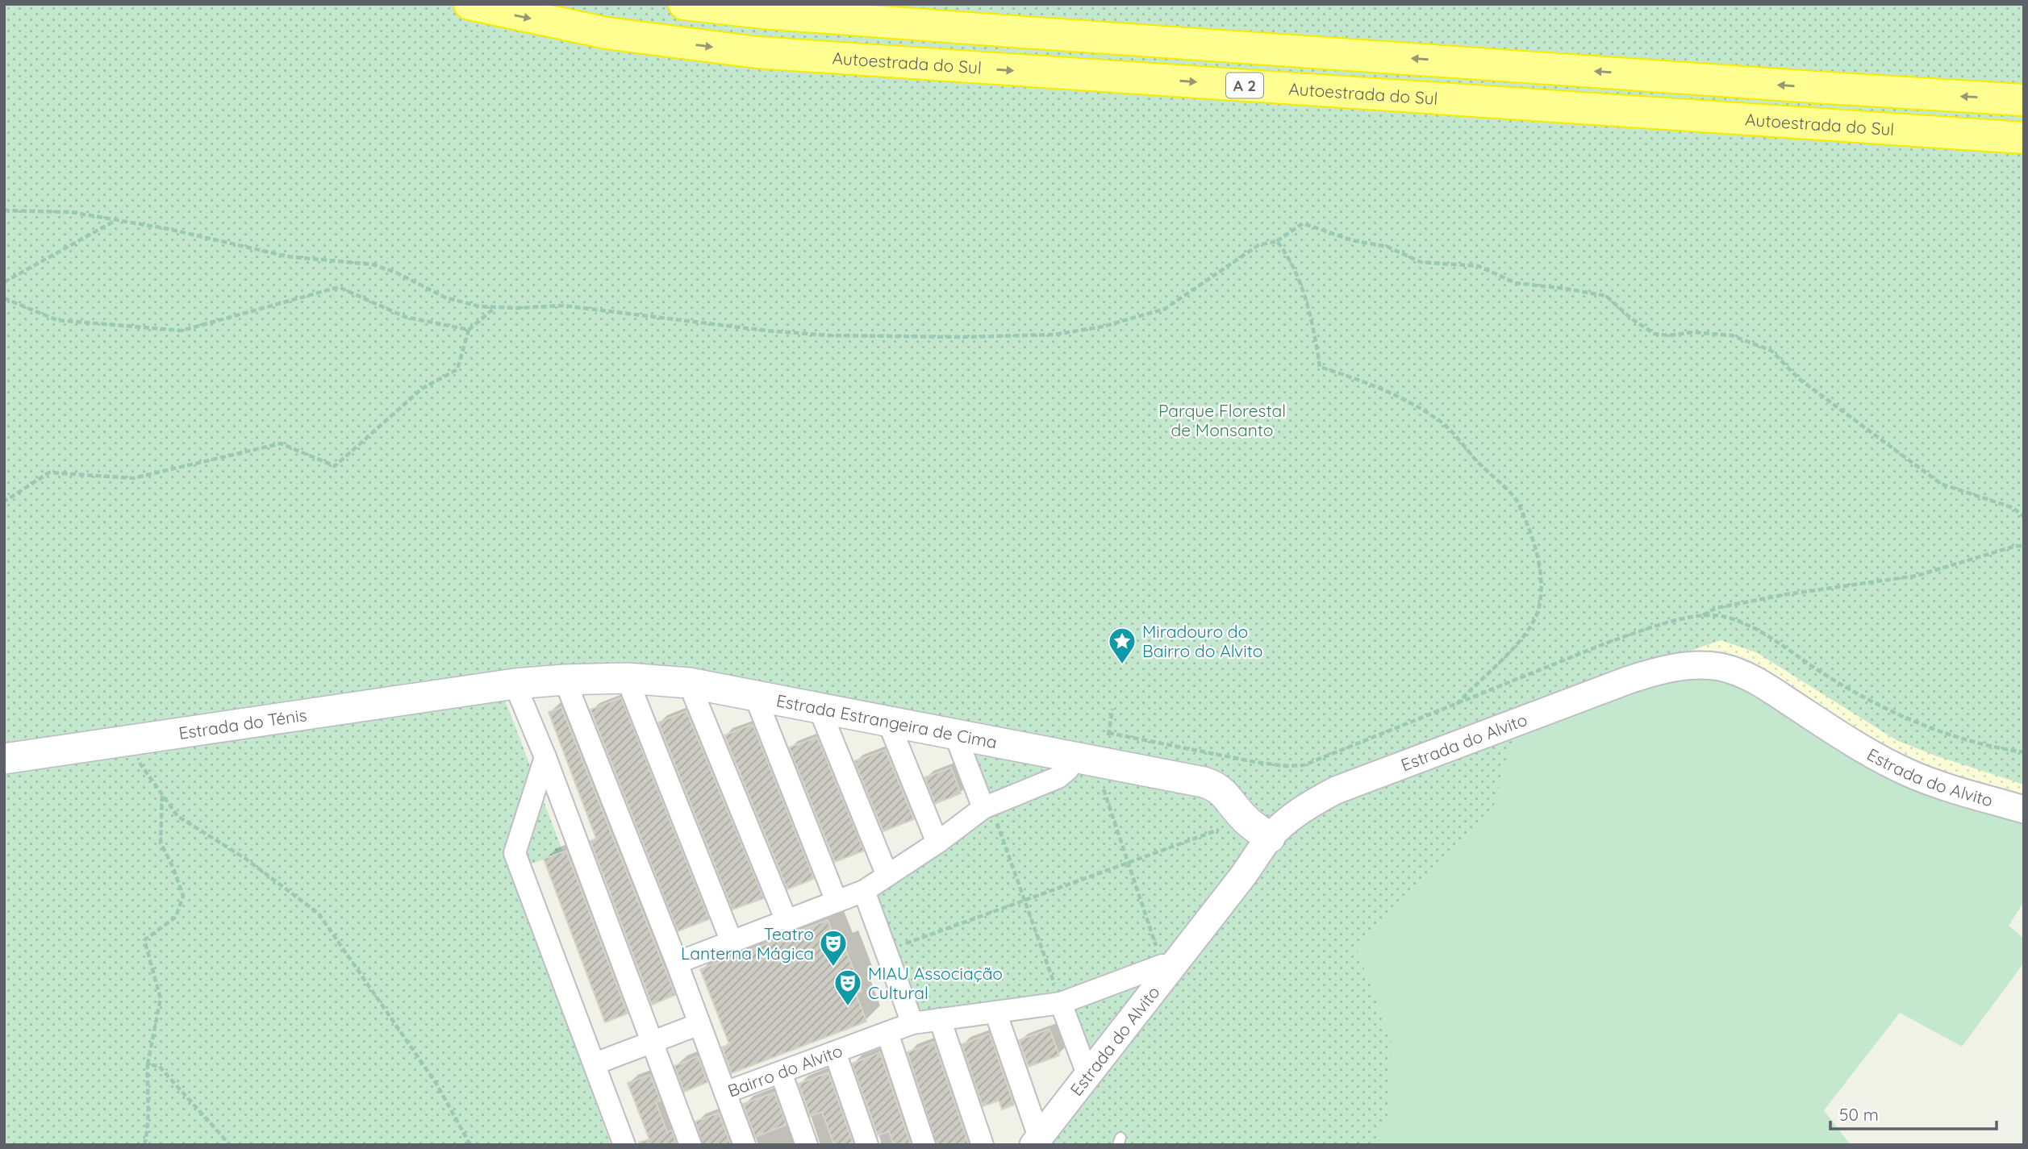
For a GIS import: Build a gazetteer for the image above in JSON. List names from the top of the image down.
{
  "streets": {
    "highway": ["Autoestrada do Sul", "A 2"],
    "main road": ["Estrada Estrangeira de Cima", "Estrada do Ténis"],
    "street": ["Estrada do Alvito", "Bairro do Alvito"]
  },
  "crossings": [
    ["Estrada Estrangeira de Cima", "Estrada do Ténis"],
    ["Estrada Estrangeira de Cima", "Estrada do Alvito"],
    ["Estrada Estrangeira de Cima", "Bairro do Alvito"],
    ["Estrada do Alvito", "Bairro do Alvito"]
  ],
  "parks": ["Parque Florestal de Monsanto"],
  "places": {
    "place": ["Miradouro do Bairro do Alvito"],
    "theatre": ["Teatro Lanterna Mágica", "MIAU Associação Cultural"]
  },
  "scale_bar": "50 m"
}
